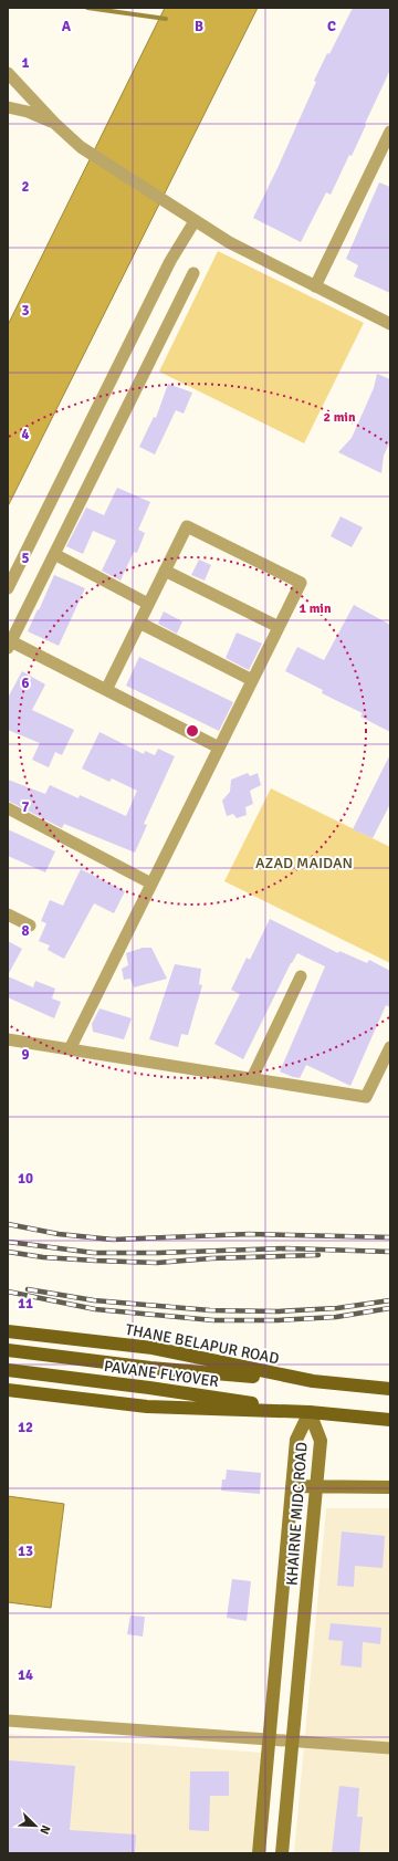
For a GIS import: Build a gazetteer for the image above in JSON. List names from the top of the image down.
{
  "streets": {
    "main road": ["THANE BELAPUR ROAD", "PAVANE FLYOVER", "KHAIRNE MIDC ROAD"]
  },
  "crossings": [
    ["THANE BELAPUR ROAD", "PAVANE FLYOVER"],
    ["PAVANE FLYOVER", "KHAIRNE MIDC ROAD"]
  ],
  "parks": ["AZAD MAIDAN"],
  "north": "bottom right",
  "grid": {
    "columns": ["A", "B", "C"],
    "rows": [
      "1",
      "2",
      "3",
      "4",
      "5",
      "6",
      "7",
      "8",
      "9",
      "10",
      "11",
      "12",
      "13",
      "14"
    ]
  },
  "rings": ["2 min", "1 min"]
}
